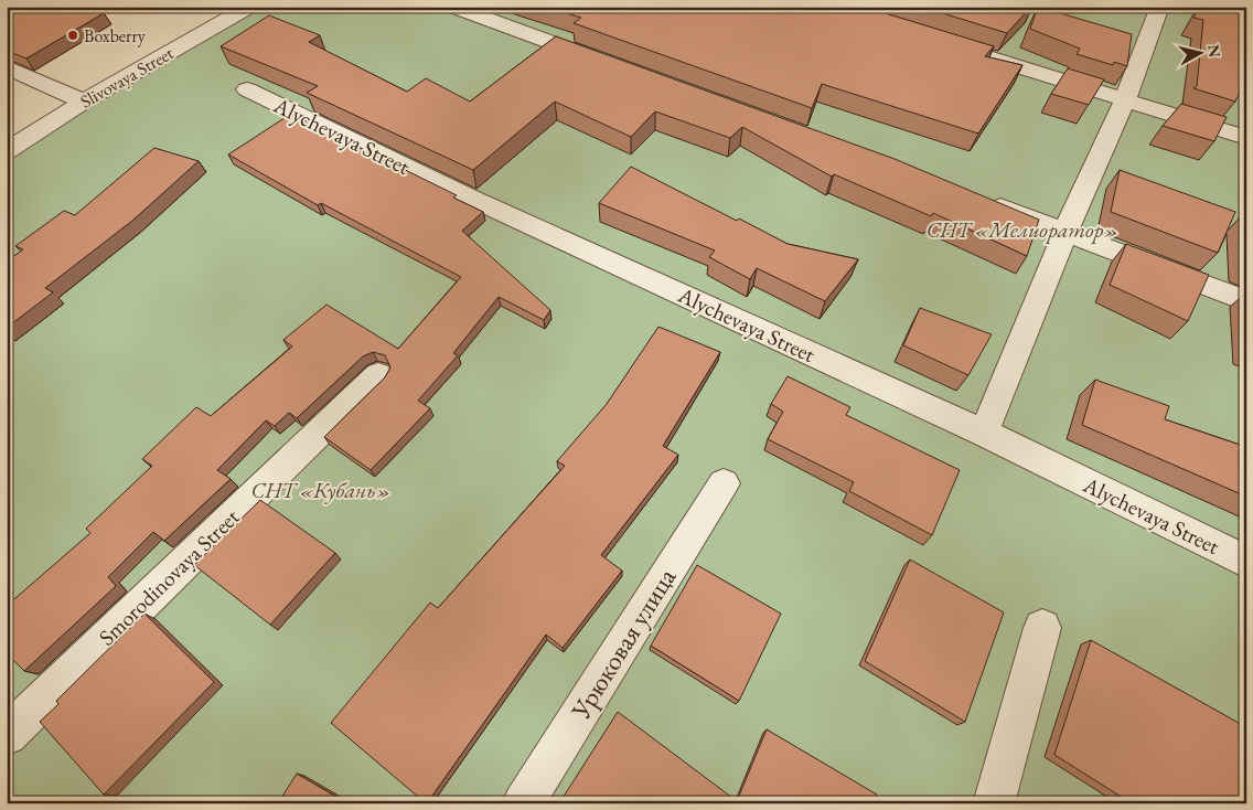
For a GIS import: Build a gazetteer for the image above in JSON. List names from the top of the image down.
{
  "streets": {
    "street": [
      "Slivovaya Street",
      "Alychevaya Street",
      "Smorodinovaya Street",
      "Урюковая улица"
    ]
  },
  "parks": ["СНТ «Мелиоратор»", "СНТ «Кубань»"],
  "places": ["Boxberry"],
  "north": "right"
}
